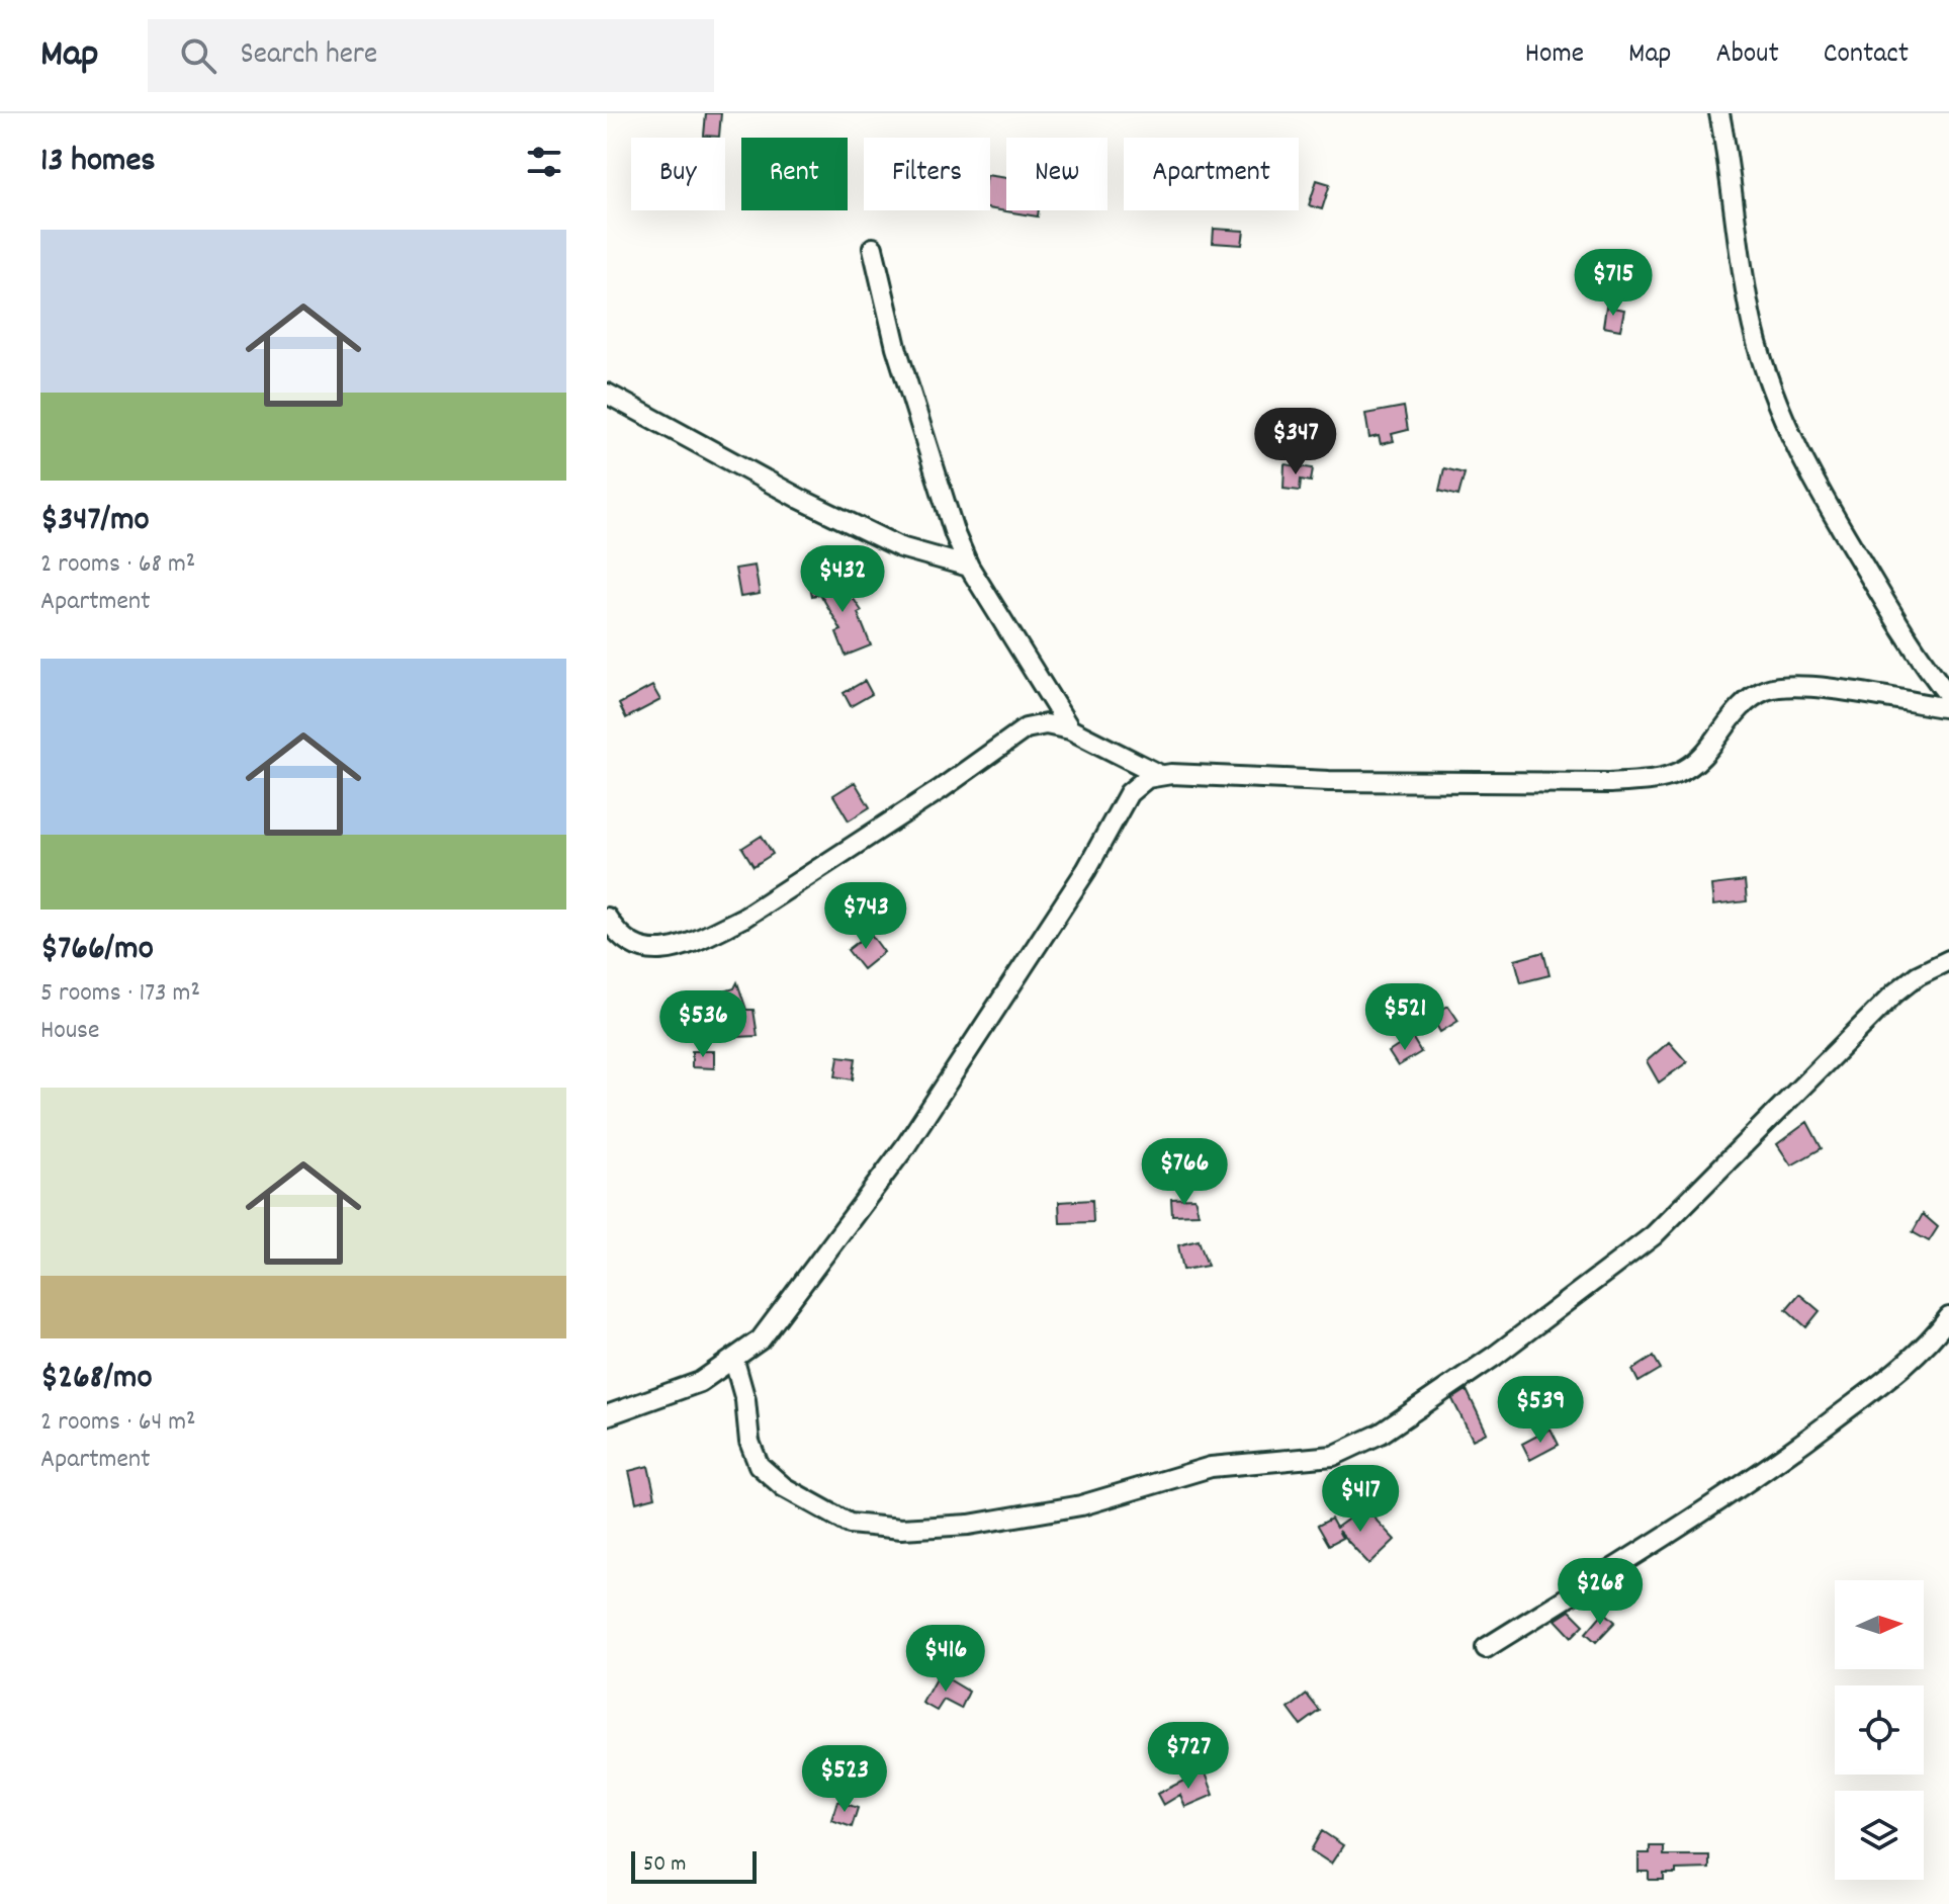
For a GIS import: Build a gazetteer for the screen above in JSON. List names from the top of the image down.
{
  "scale_bar": "50 m",
  "north": "right",
  "page": {
    "header": "Map",
    "search": "Search here",
    "nav": [
      "Home",
      "Map",
      "About",
      "Contact"
    ],
    "heading": "13 homes",
    "chip": [
      "Buy",
      "Rent",
      "Filters",
      "New",
      "Apartment"
    ],
    "list": [
      {
        "name": "$347/mo",
        "note": "2 rooms · 68 m² · Apartment"
      },
      {
        "name": "$766/mo",
        "note": "5 rooms · 173 m² · House"
      },
      {
        "name": "$268/mo",
        "note": "2 rooms · 64 m² · Apartment"
      }
    ],
    "price": [
      "$715",
      "$347",
      "$432",
      "$743",
      "$521",
      "$536",
      "$766",
      "$539",
      "$417",
      "$268",
      "$416",
      "$727",
      "$523"
    ],
    "scale": "50 m"
  }
}
